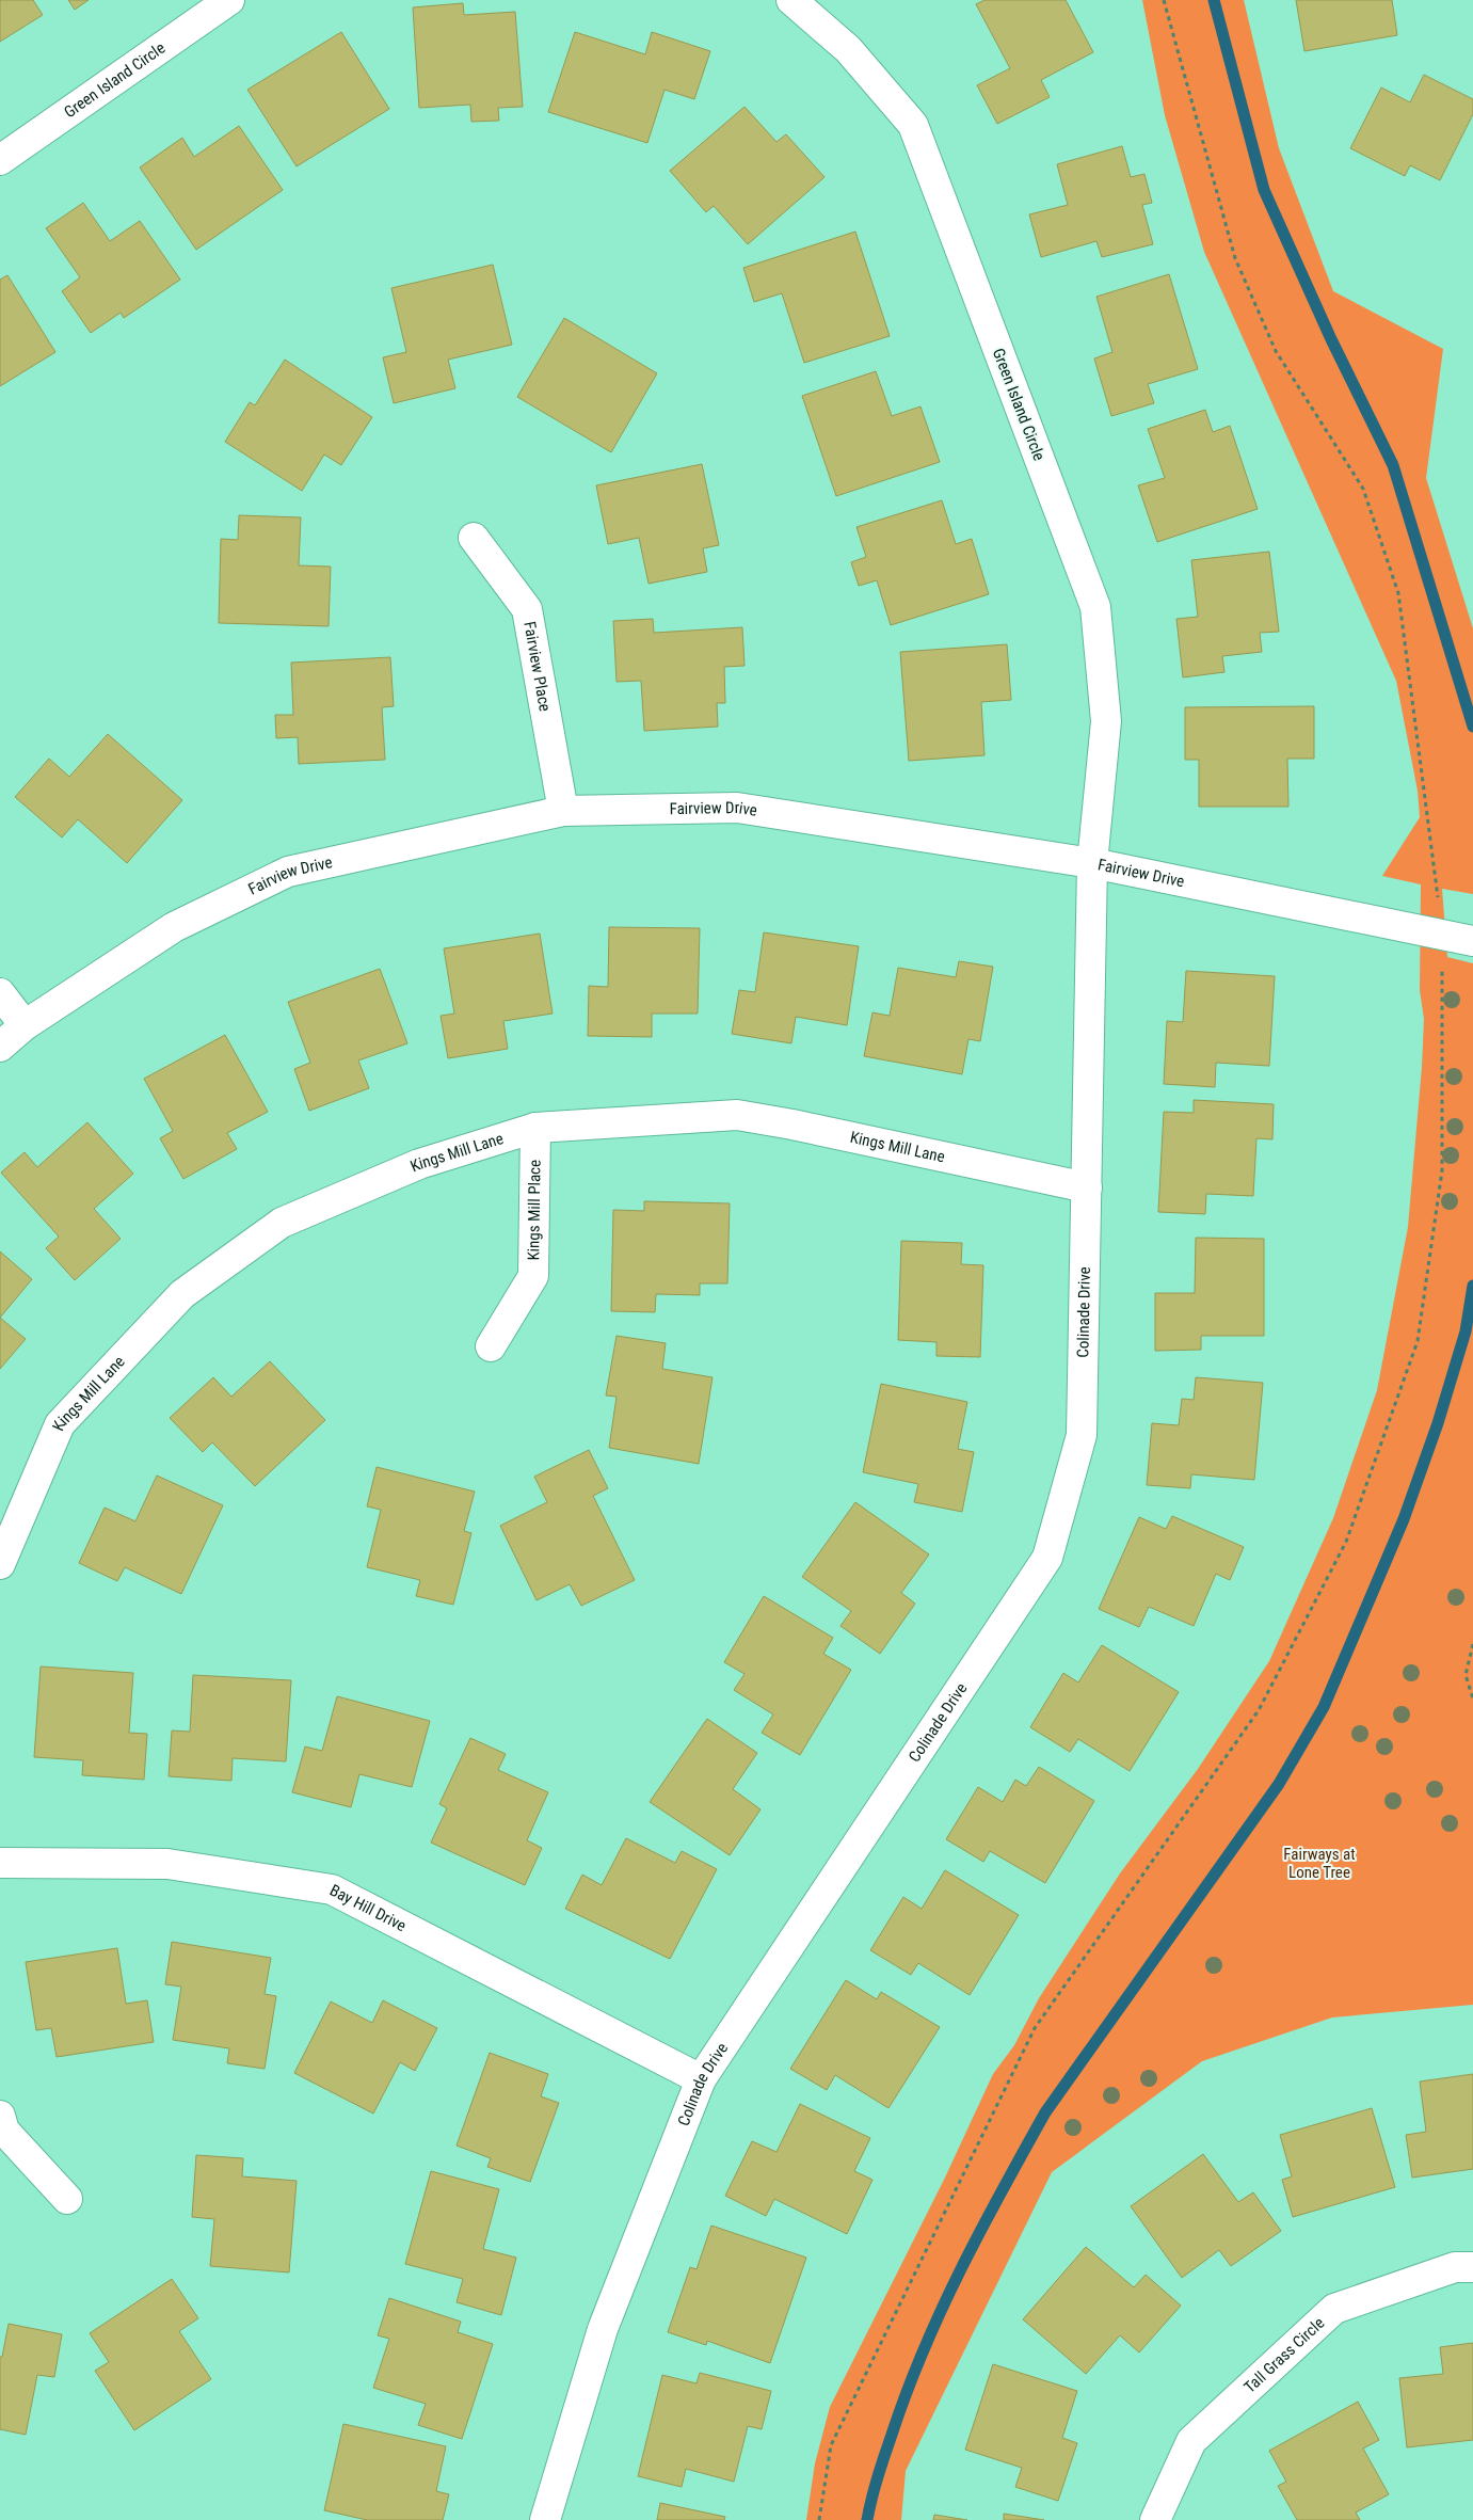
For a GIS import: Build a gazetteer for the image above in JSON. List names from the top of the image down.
{
  "streets": {
    "street": [
      "Green Island Circle",
      "Fairview Place",
      "Fairview Drive",
      "Kings Mill Lane",
      "Kings Mill Place",
      "Colinade Drive",
      "Bay Hill Drive",
      "Tall Grass Circle"
    ]
  },
  "crossings": [
    ["Green Island Circle", "Fairview Drive"],
    ["Green Island Circle", "Colinade Drive"],
    ["Fairview Place", "Fairview Drive"],
    ["Fairview Drive", "Colinade Drive"],
    ["Kings Mill Lane", "Kings Mill Place"],
    ["Kings Mill Lane", "Colinade Drive"],
    ["Colinade Drive", "Bay Hill Drive"]
  ],
  "parks": ["Fairways at Lone Tree"]
}
